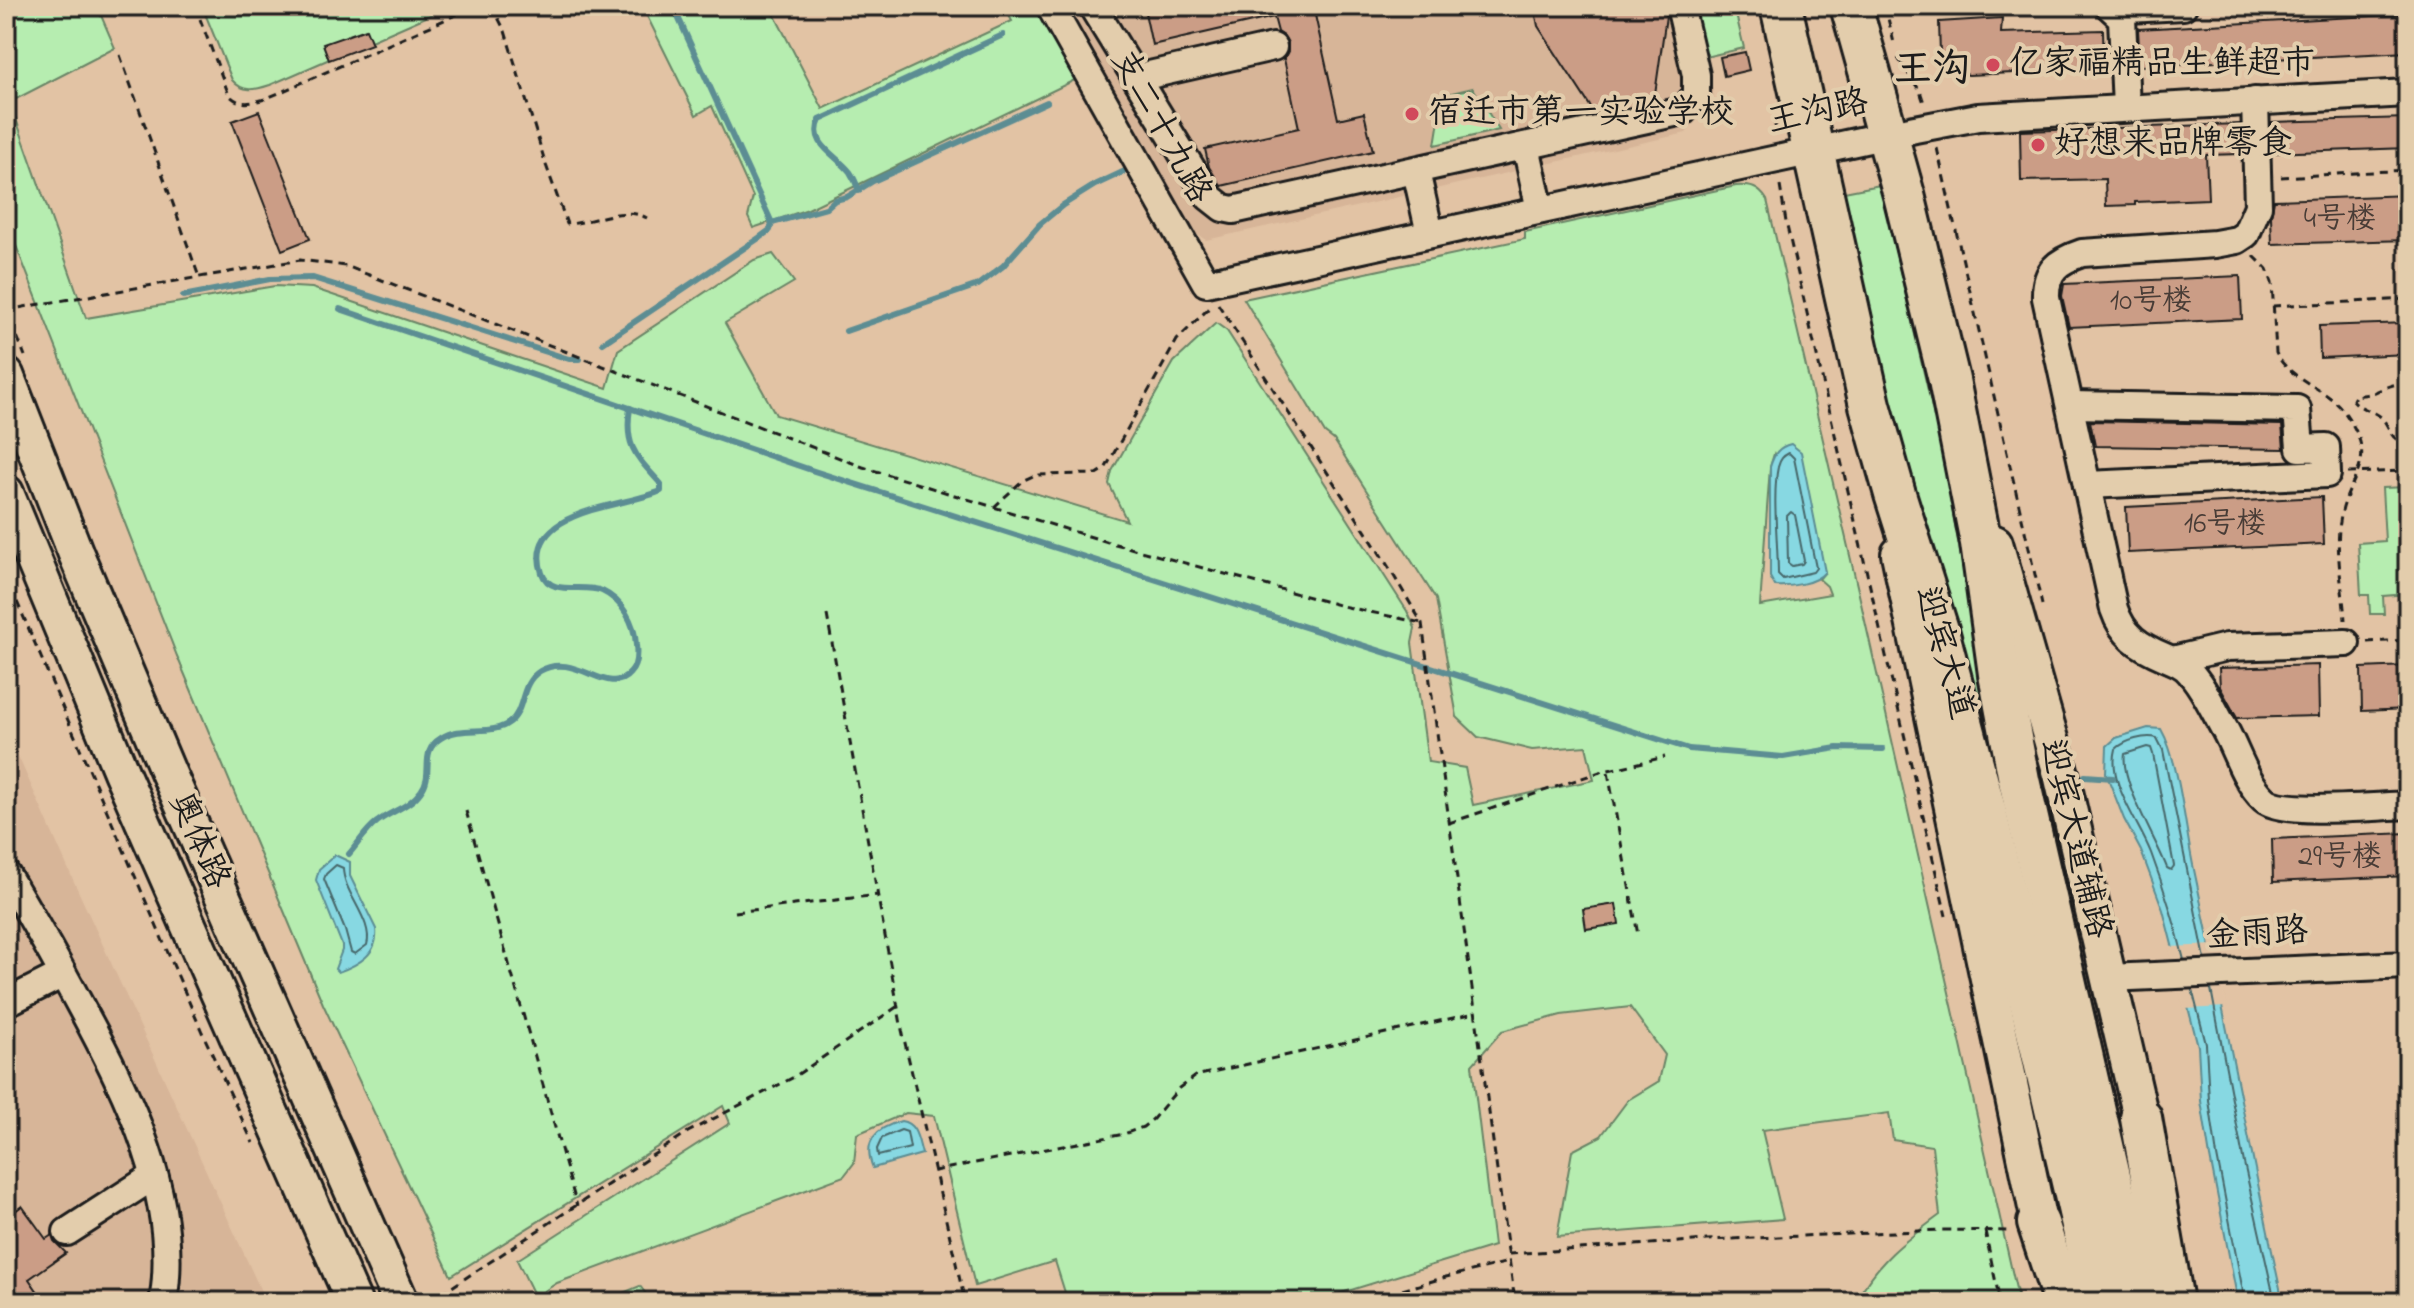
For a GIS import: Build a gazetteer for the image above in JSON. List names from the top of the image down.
{
  "streets": {
    "highway": ["迎宾大道"],
    "main road": ["迎宾大道辅路", "奥体路"],
    "street": ["王沟路", "支二十九路", "金雨路"]
  },
  "crossings": [
    ["王沟路", "支二十九路"],
    ["王沟路", "迎宾大道"],
    ["迎宾大道", "迎宾大道辅路"],
    ["迎宾大道辅路", "金雨路"]
  ],
  "districts": ["王沟"],
  "places": ["亿家福精品生鲜超市", "宿迁市第一实验学校", "好想来品牌零食"],
  "house_numbers": [
    "4号楼",
    "10号楼",
    "16号楼",
    "29号楼"
  ]
}
